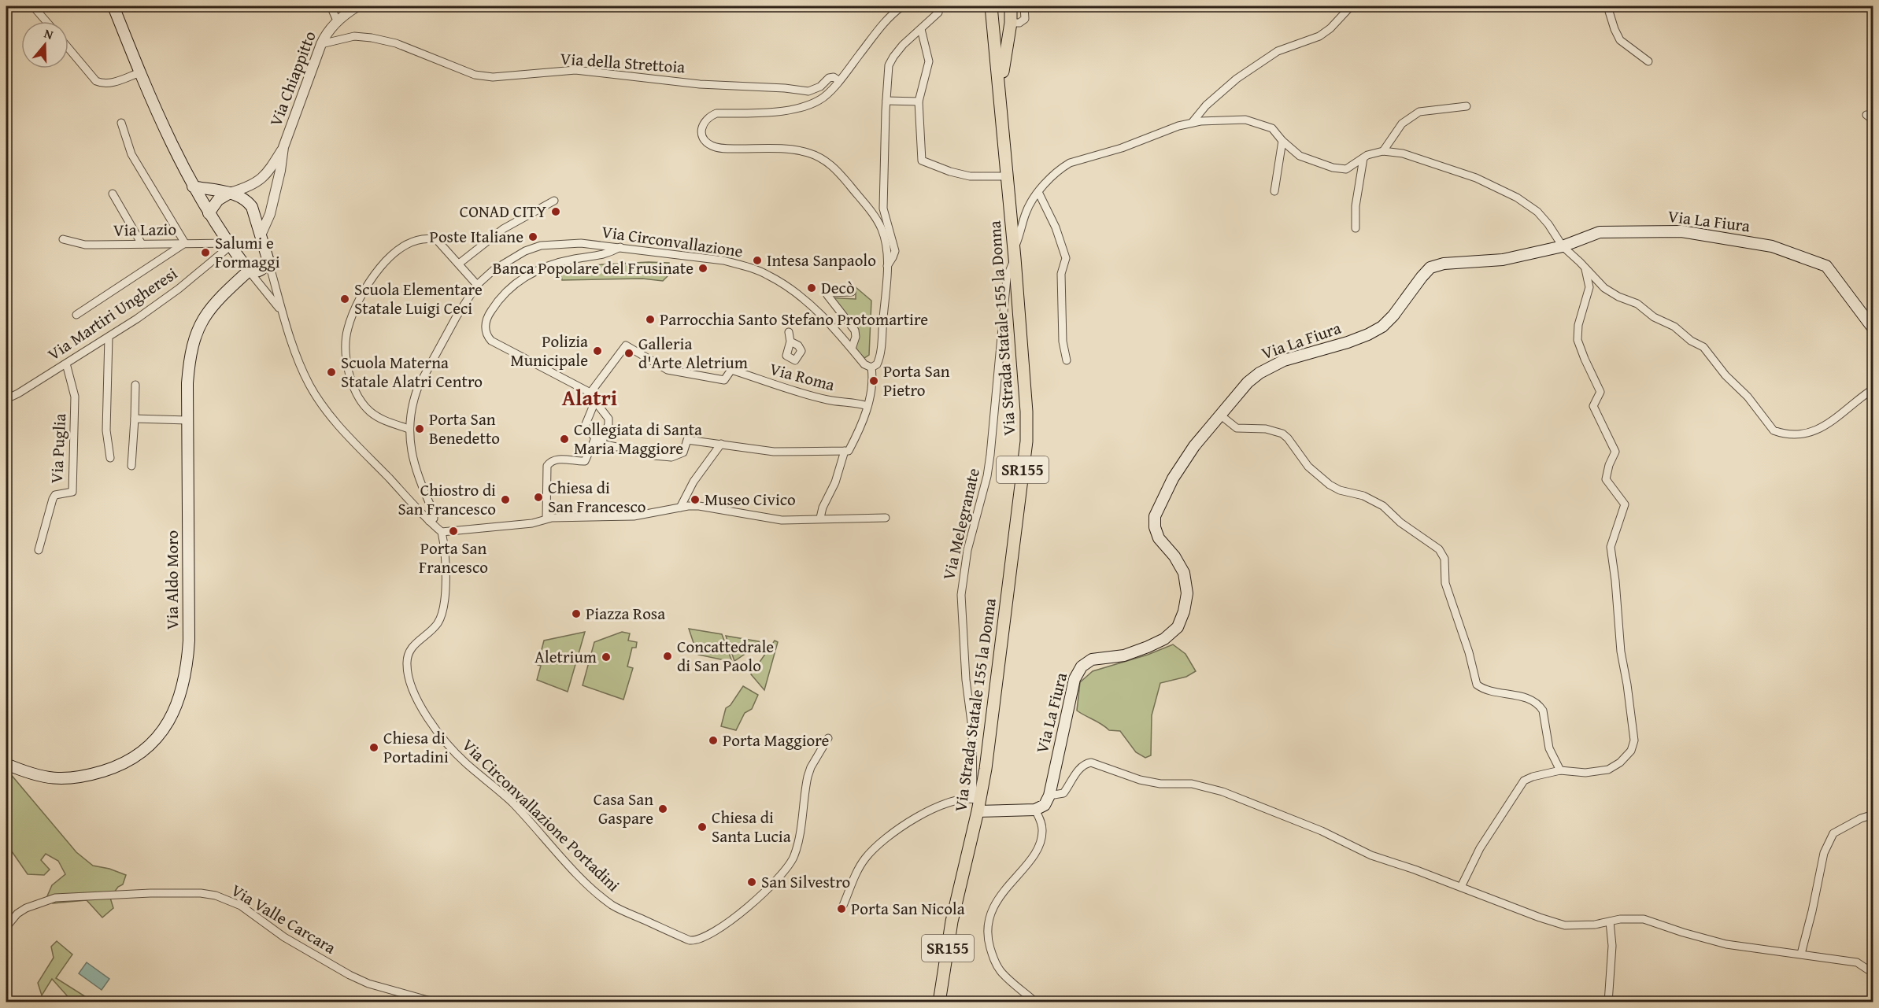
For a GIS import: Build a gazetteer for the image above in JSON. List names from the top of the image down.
{
  "streets": {
    "main road": [
      "Via La Fiura",
      "Via Strada Statale 155 la Donna",
      "SR155",
      "Via Aldo Moro"
    ],
    "street": [
      "Via della Strettoia",
      "Via Chiappitto",
      "Via Lazio",
      "Via Circonvallazione",
      "Via Martiri Ungheresi",
      "Via Roma",
      "Via Puglia",
      "Via Melegranate",
      "Via Circonvallazione Portadini",
      "Via Valle Carcara"
    ]
  },
  "crossings": [
    ["Via della Strettoia", "Via Chiappitto"],
    ["Via Lazio", "Via Martiri Ungheresi"],
    ["Via Martiri Ungheresi", "Via Puglia"],
    ["Via Strada Statale 155 la Donna", "Via Melegranate"]
  ],
  "districts": ["Alatri"],
  "places": [
    "CONAD CITY",
    "Poste Italiane",
    "Salumi e Formaggi",
    "Intesa Sanpaolo",
    "Banca Popolare del Frusinate",
    "Decò",
    "Scuola Elementare Statale Luigi Ceci",
    "Parrocchia Santo Stefano Protomartire",
    "Polizia Municipale",
    "Galleria d'Arte Aletrium",
    "Scuola Materna Statale Alatri Centro",
    "Porta San Pietro",
    "Porta San Benedetto",
    "Collegiata di Santa Maria Maggiore",
    "Chiesa di San Francesco",
    "Chiostro di San Francesco",
    "Museo Civico",
    "Porta San Francesco",
    "Piazza Rosa",
    "Concattedrale di San Paolo",
    "Aletrium",
    "Porta Maggiore",
    "Chiesa di Portadini",
    "Casa San Gaspare",
    "Chiesa di Santa Lucia",
    "San Silvestro",
    "Porta San Nicola"
  ],
  "north": "top"
}
